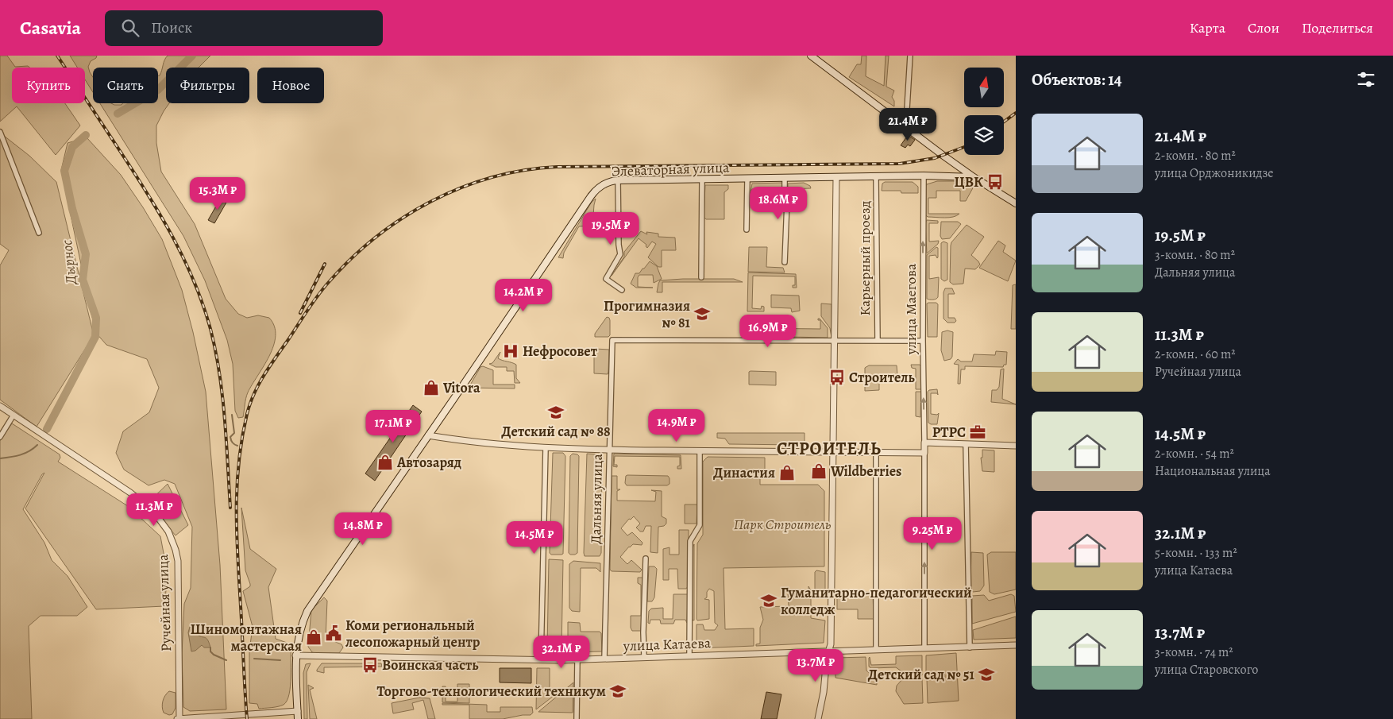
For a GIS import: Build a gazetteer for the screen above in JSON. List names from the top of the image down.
{
  "streets": {
    "main road": ["Элеваторная улица"],
    "street": [
      "Карьерный проезд",
      "улица Маегова",
      "Дальняя улица",
      "Ручейная улица",
      "улица Катаева"
    ]
  },
  "crossings": [
    ["Элеваторная улица", "Карьерный проезд"],
    ["Элеваторная улица", "улица Маегова"],
    ["Элеваторная улица", "улица Катаева"],
    ["Дальняя улица", "улица Катаева"]
  ],
  "one_way": ["улица Маегова"],
  "districts": ["СТРОИТЕЛЬ"],
  "water": ["Дырнос"],
  "parks": ["Парк Строитель"],
  "places": {
    "bus stop": ["ЦВК", "Строитель", "Воинская часть"],
    "school or university": [
      "Прогимназия № 81",
      "Детский сад № 88",
      "Гуманитарно-педагогический колледж",
      "Детский сад № 51",
      "Торгово-технологический техникум"
    ],
    "hospital": ["Нефросовет"],
    "shop": [
      "Vitora",
      "Автозаряд",
      "Wildberries",
      "Династия",
      "Шиномонтажная мастерская"
    ],
    "office": ["РТРС"],
    "public building": ["Коми региональный лесопожарный центр"]
  },
  "north": "top",
  "page": {
    "header": "Casavia",
    "search": "Поиск",
    "nav": ["Карта", "Слои", "Поделиться"],
    "heading": "Объектов: 14",
    "chip": [
      "Купить",
      "Снять",
      "Фильтры",
      "Новое"
    ],
    "list": [
      {
        "name": "21.4M ₽",
        "note": "2-комн. · 80 m² · улица Орджоникидзе"
      },
      {
        "name": "19.5M ₽",
        "note": "3-комн. · 80 m² · Дальняя улица"
      },
      {
        "name": "11.3M ₽",
        "note": "2-комн. · 60 m² · Ручейная улица"
      },
      {
        "name": "14.5M ₽",
        "note": "2-комн. · 54 m² · Национальная улица"
      },
      {
        "name": "32.1M ₽",
        "note": "5-комн. · 133 m² · улица Катаева"
      },
      {
        "name": "13.7M ₽",
        "note": "3-комн. · 74 m² · улица Старовского"
      }
    ],
    "price": [
      "21.4M ₽",
      "15.3M ₽",
      "18.6M ₽",
      "19.5M ₽",
      "14.2M ₽",
      "16.9M ₽",
      "14.9M ₽",
      "17.1M ₽",
      "11.3M ₽",
      "14.8M ₽",
      "9.25M ₽",
      "14.5M ₽",
      "32.1M ₽",
      "13.7M ₽"
    ]
  }
}
